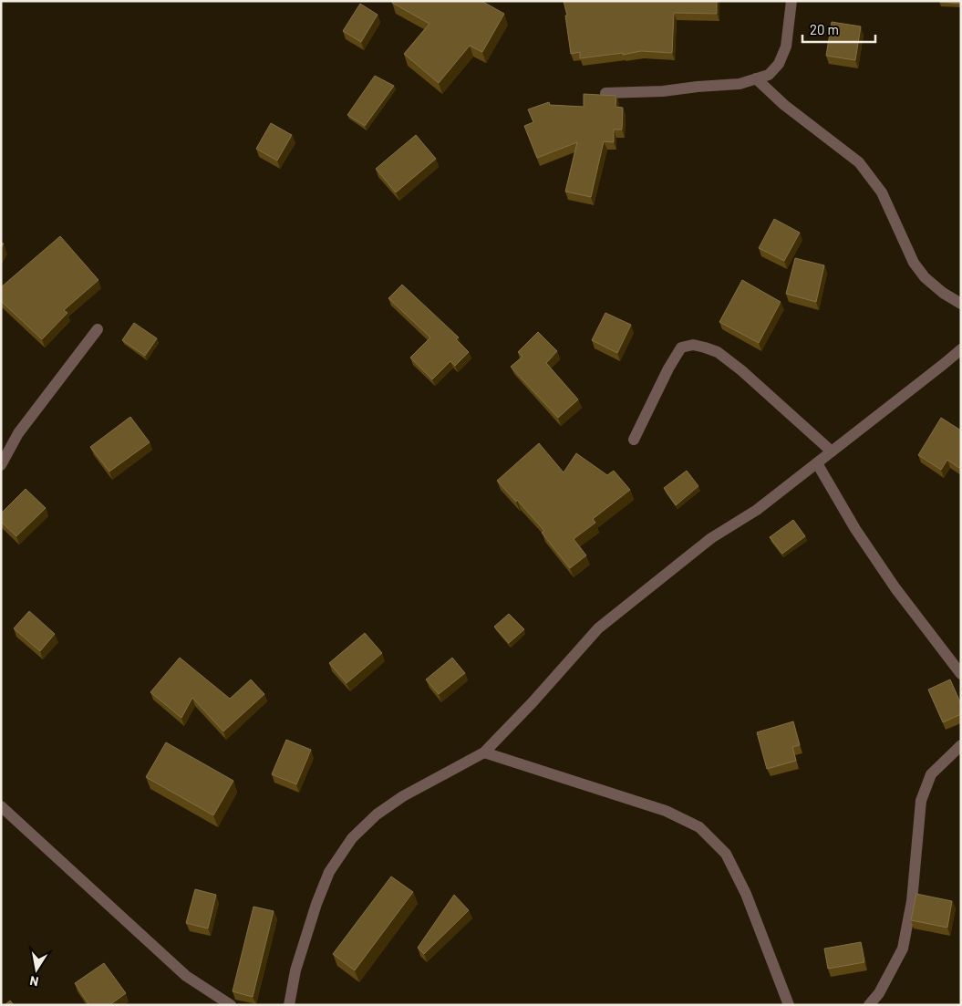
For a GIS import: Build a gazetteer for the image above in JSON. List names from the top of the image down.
{
  "scale_bar": "20 m",
  "north": "bottom"
}
